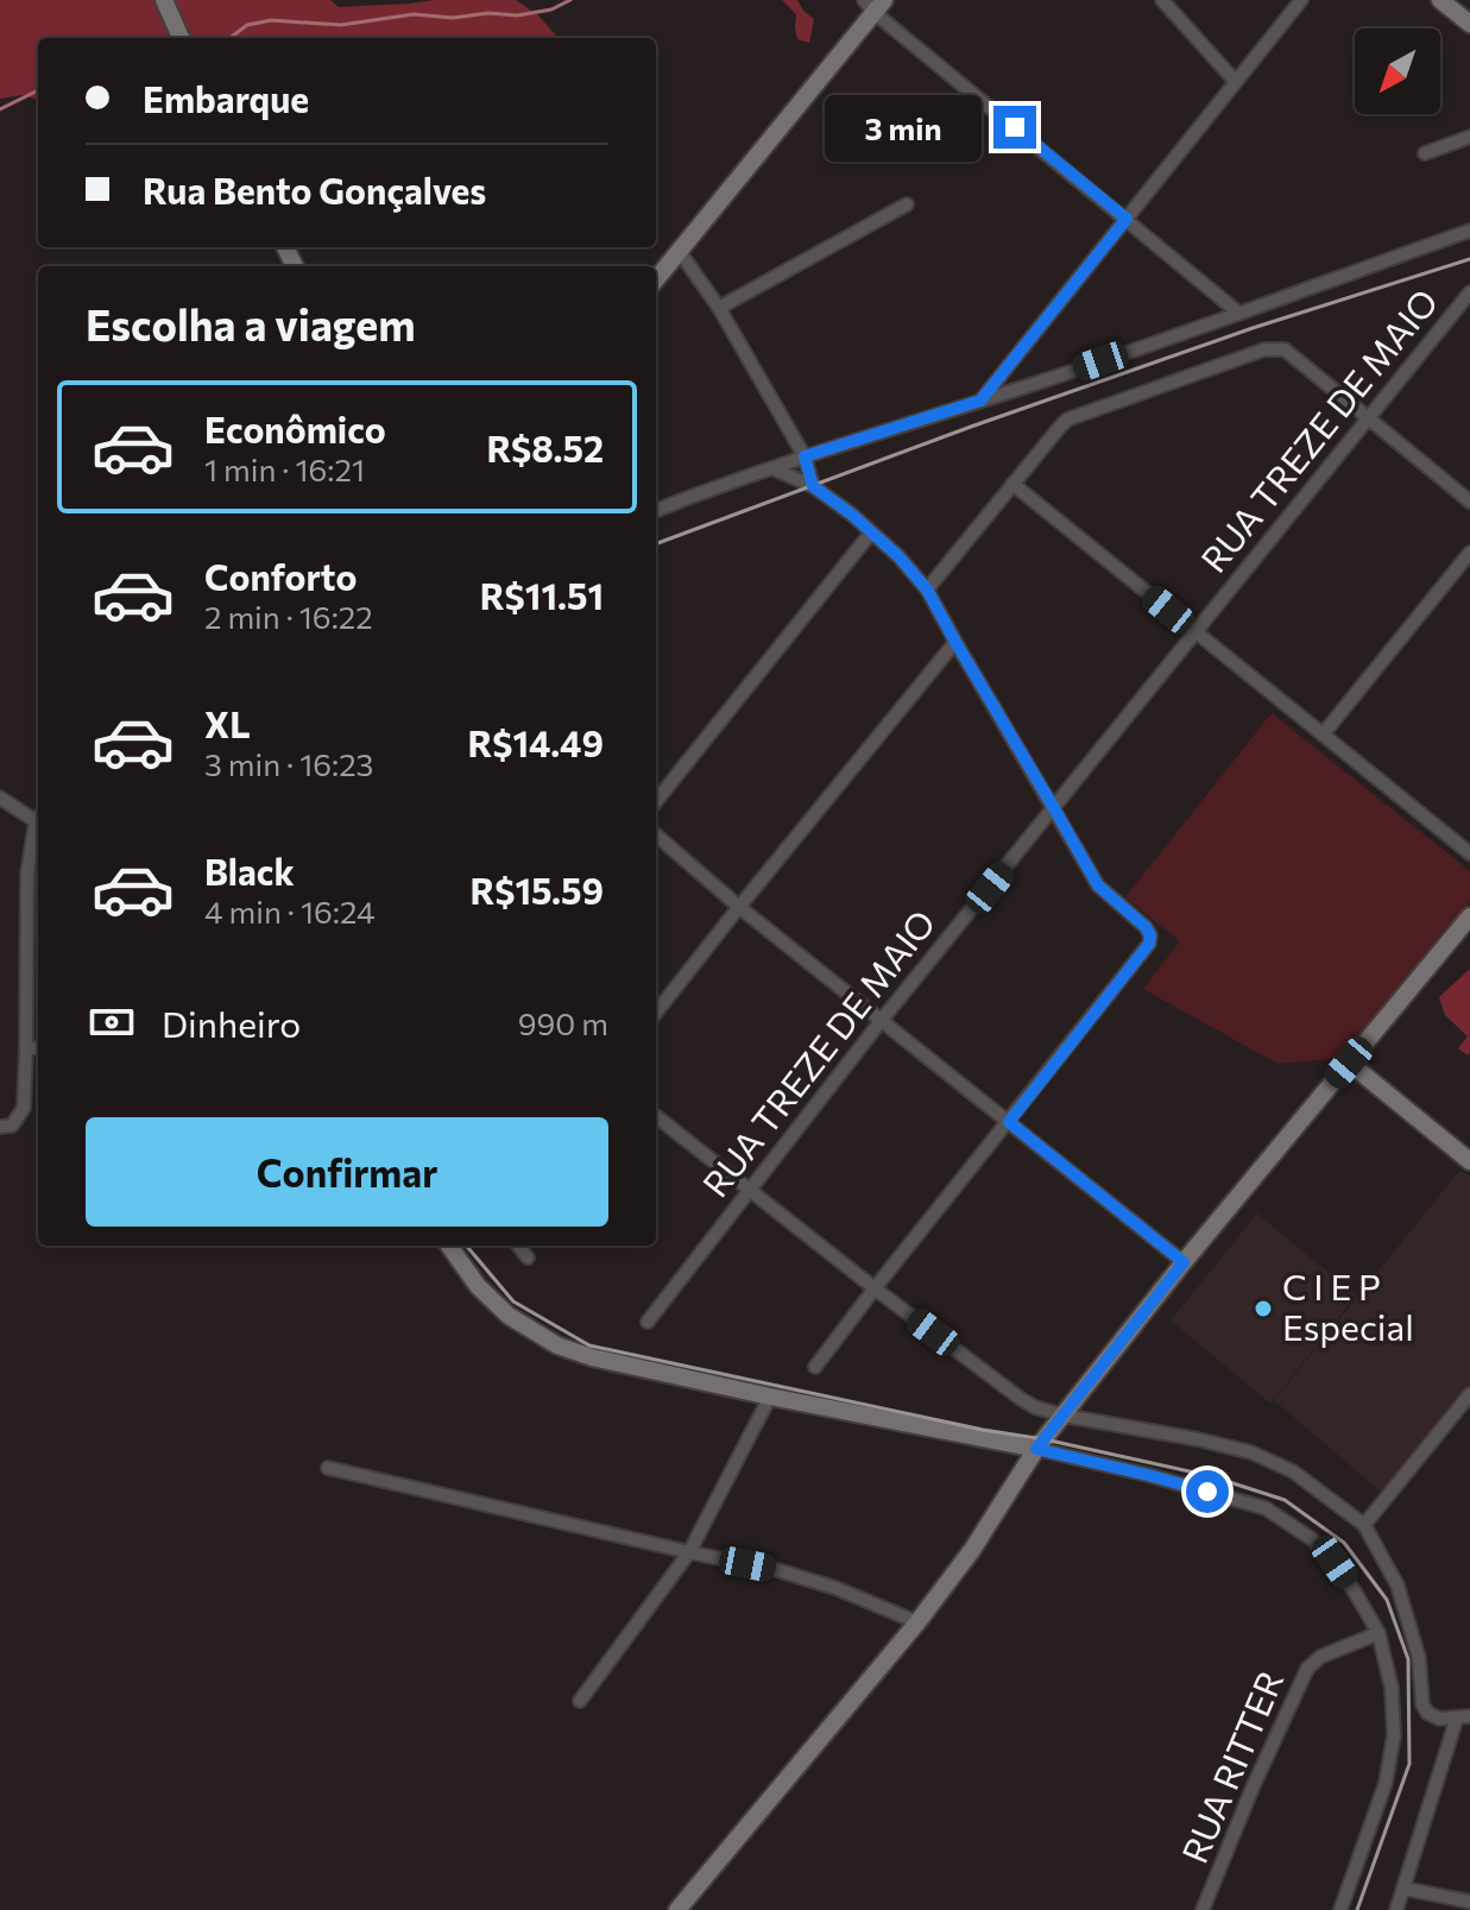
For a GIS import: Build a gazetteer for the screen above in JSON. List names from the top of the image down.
{
  "streets": {
    "street": ["RUA TREZE DE MAIO", "RUA RITTER"]
  },
  "places": ["C I E P Especial"],
  "north": "bottom left",
  "page": {
    "banner": ["Embarque", "Rua Bento Gonçalves"],
    "bubble": "3 min",
    "heading": "Escolha a viagem",
    "list": [
      {
        "name": "Econômico",
        "note": "1 min · 16:21",
        "value": "R$8.52"
      },
      {
        "name": "Conforto",
        "note": "2 min · 16:22",
        "value": "R$11.51"
      },
      {
        "name": "XL",
        "note": "3 min · 16:23",
        "value": "R$14.49"
      },
      {
        "name": "Black",
        "note": "4 min · 16:24",
        "value": "R$15.59"
      }
    ],
    "pay": ["Dinheiro", "990 m"],
    "buttons": "Confirmar"
  }
}
